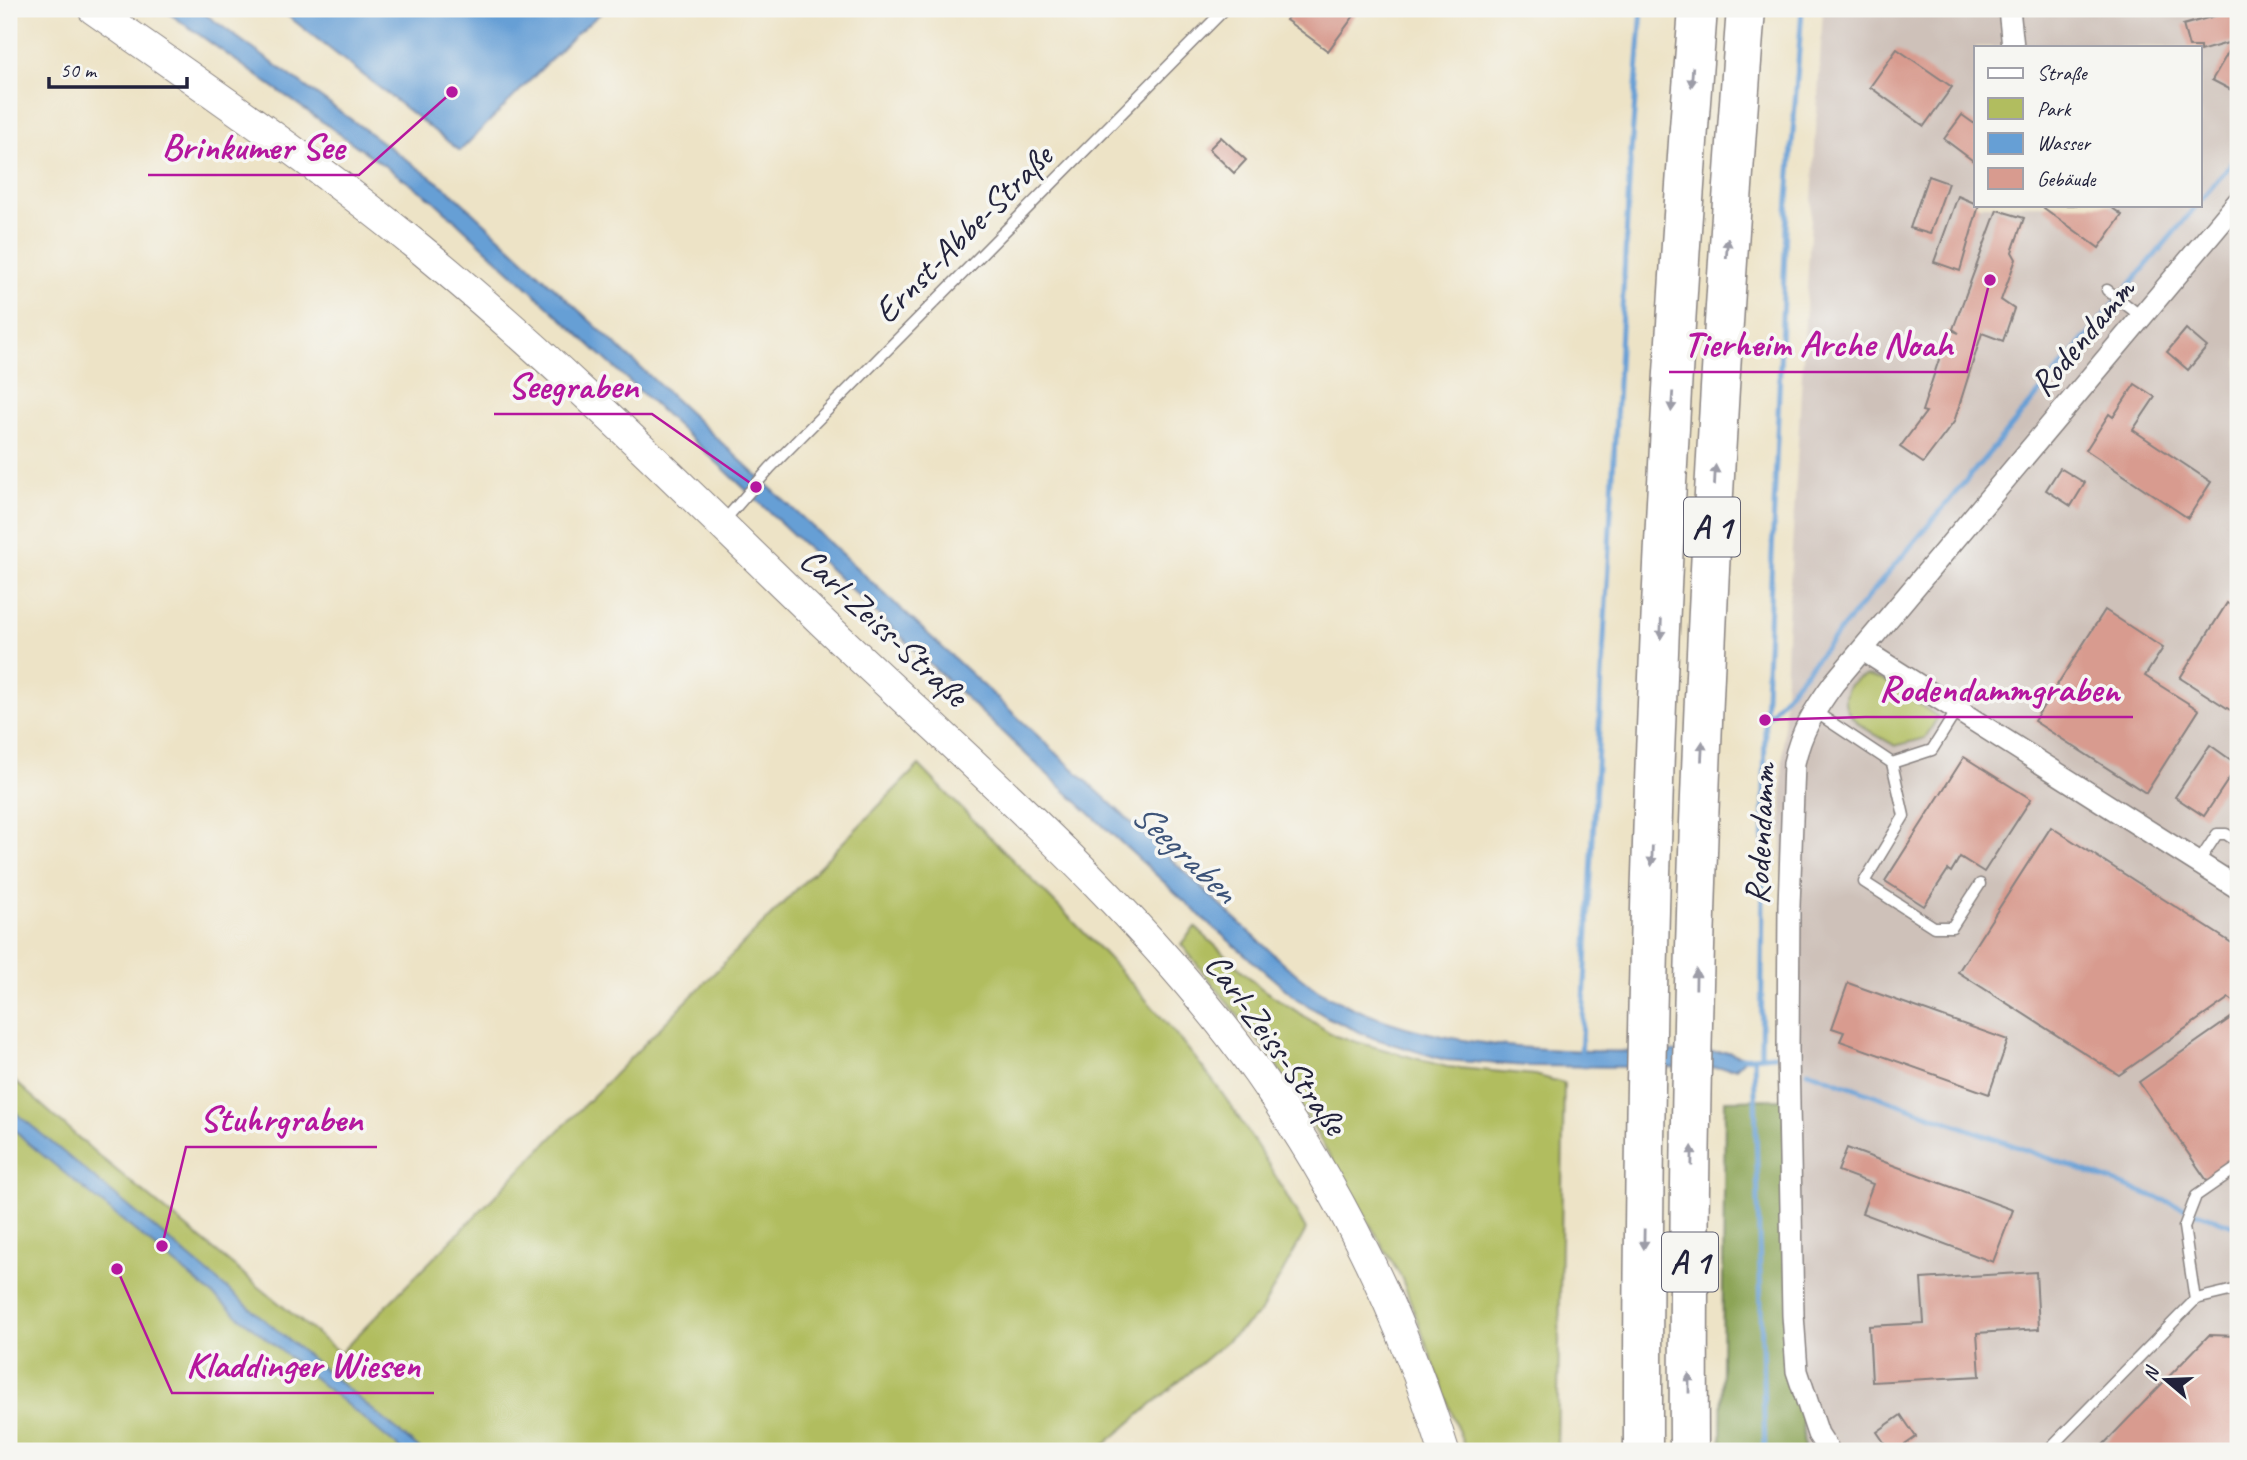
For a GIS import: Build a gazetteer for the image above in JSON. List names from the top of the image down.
{
  "streets": {
    "highway": ["A 1"],
    "main road": ["Carl-Zeiss-Straße"],
    "street": ["Rodendamm"],
    "lane": ["Ernst-Abbe-Straße"]
  },
  "crossings": [
    ["Ernst-Abbe-Straße", "Carl-Zeiss-Straße"]
  ],
  "water": ["Seegraben"],
  "places": [
    "Brinkumer See",
    "Tierheim Arche Noah",
    "Seegraben",
    "Rodendammgraben",
    "Stuhrgraben",
    "Kladdinger Wiesen"
  ],
  "legend": [
    "Straße",
    "Park",
    "Wasser",
    "Gebäude"
  ],
  "scale_bar": "50 m",
  "north": "left"
}
